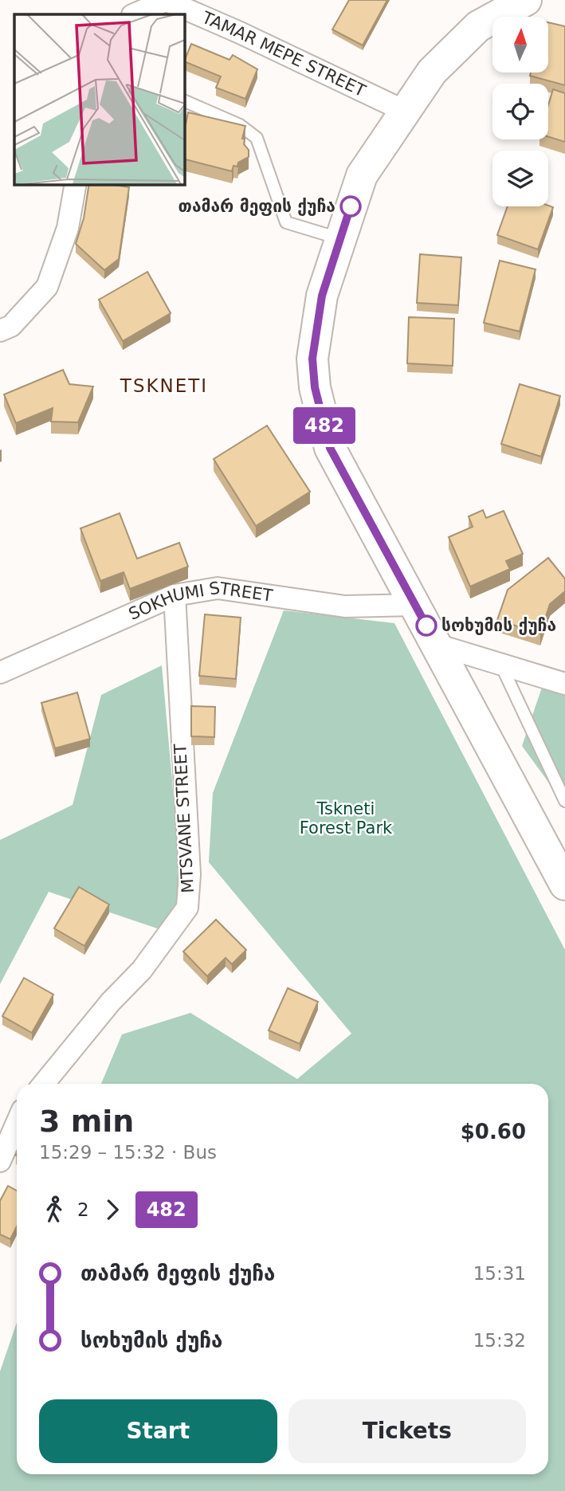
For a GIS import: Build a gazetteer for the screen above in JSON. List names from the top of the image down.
{
  "streets": {
    "street": ["TAMAR MEPE STREET", "SOKHUMI STREET", "MTSVANE STREET"]
  },
  "crossings": [
    ["SOKHUMI STREET", "MTSVANE STREET"]
  ],
  "districts": ["TSKNETI"],
  "parks": ["Tskneti Forest Park"],
  "places": ["თამარ მეფის ქუჩა", "სოხუმის ქუჩა"],
  "lines": ["bus line 482"],
  "north": "top",
  "page": {
    "on_map": "482",
    "heading": ["3 min", "15:29 – 15:32 · Bus", "$0.60"],
    "legs": ["2", "482"],
    "list": [
      {
        "name": "თამარ მეფის ქუჩა",
        "value": "15:31"
      },
      {
        "name": "სოხუმის ქუჩა",
        "value": "15:32"
      }
    ],
    "buttons": ["Start", "Tickets"]
  }
}
